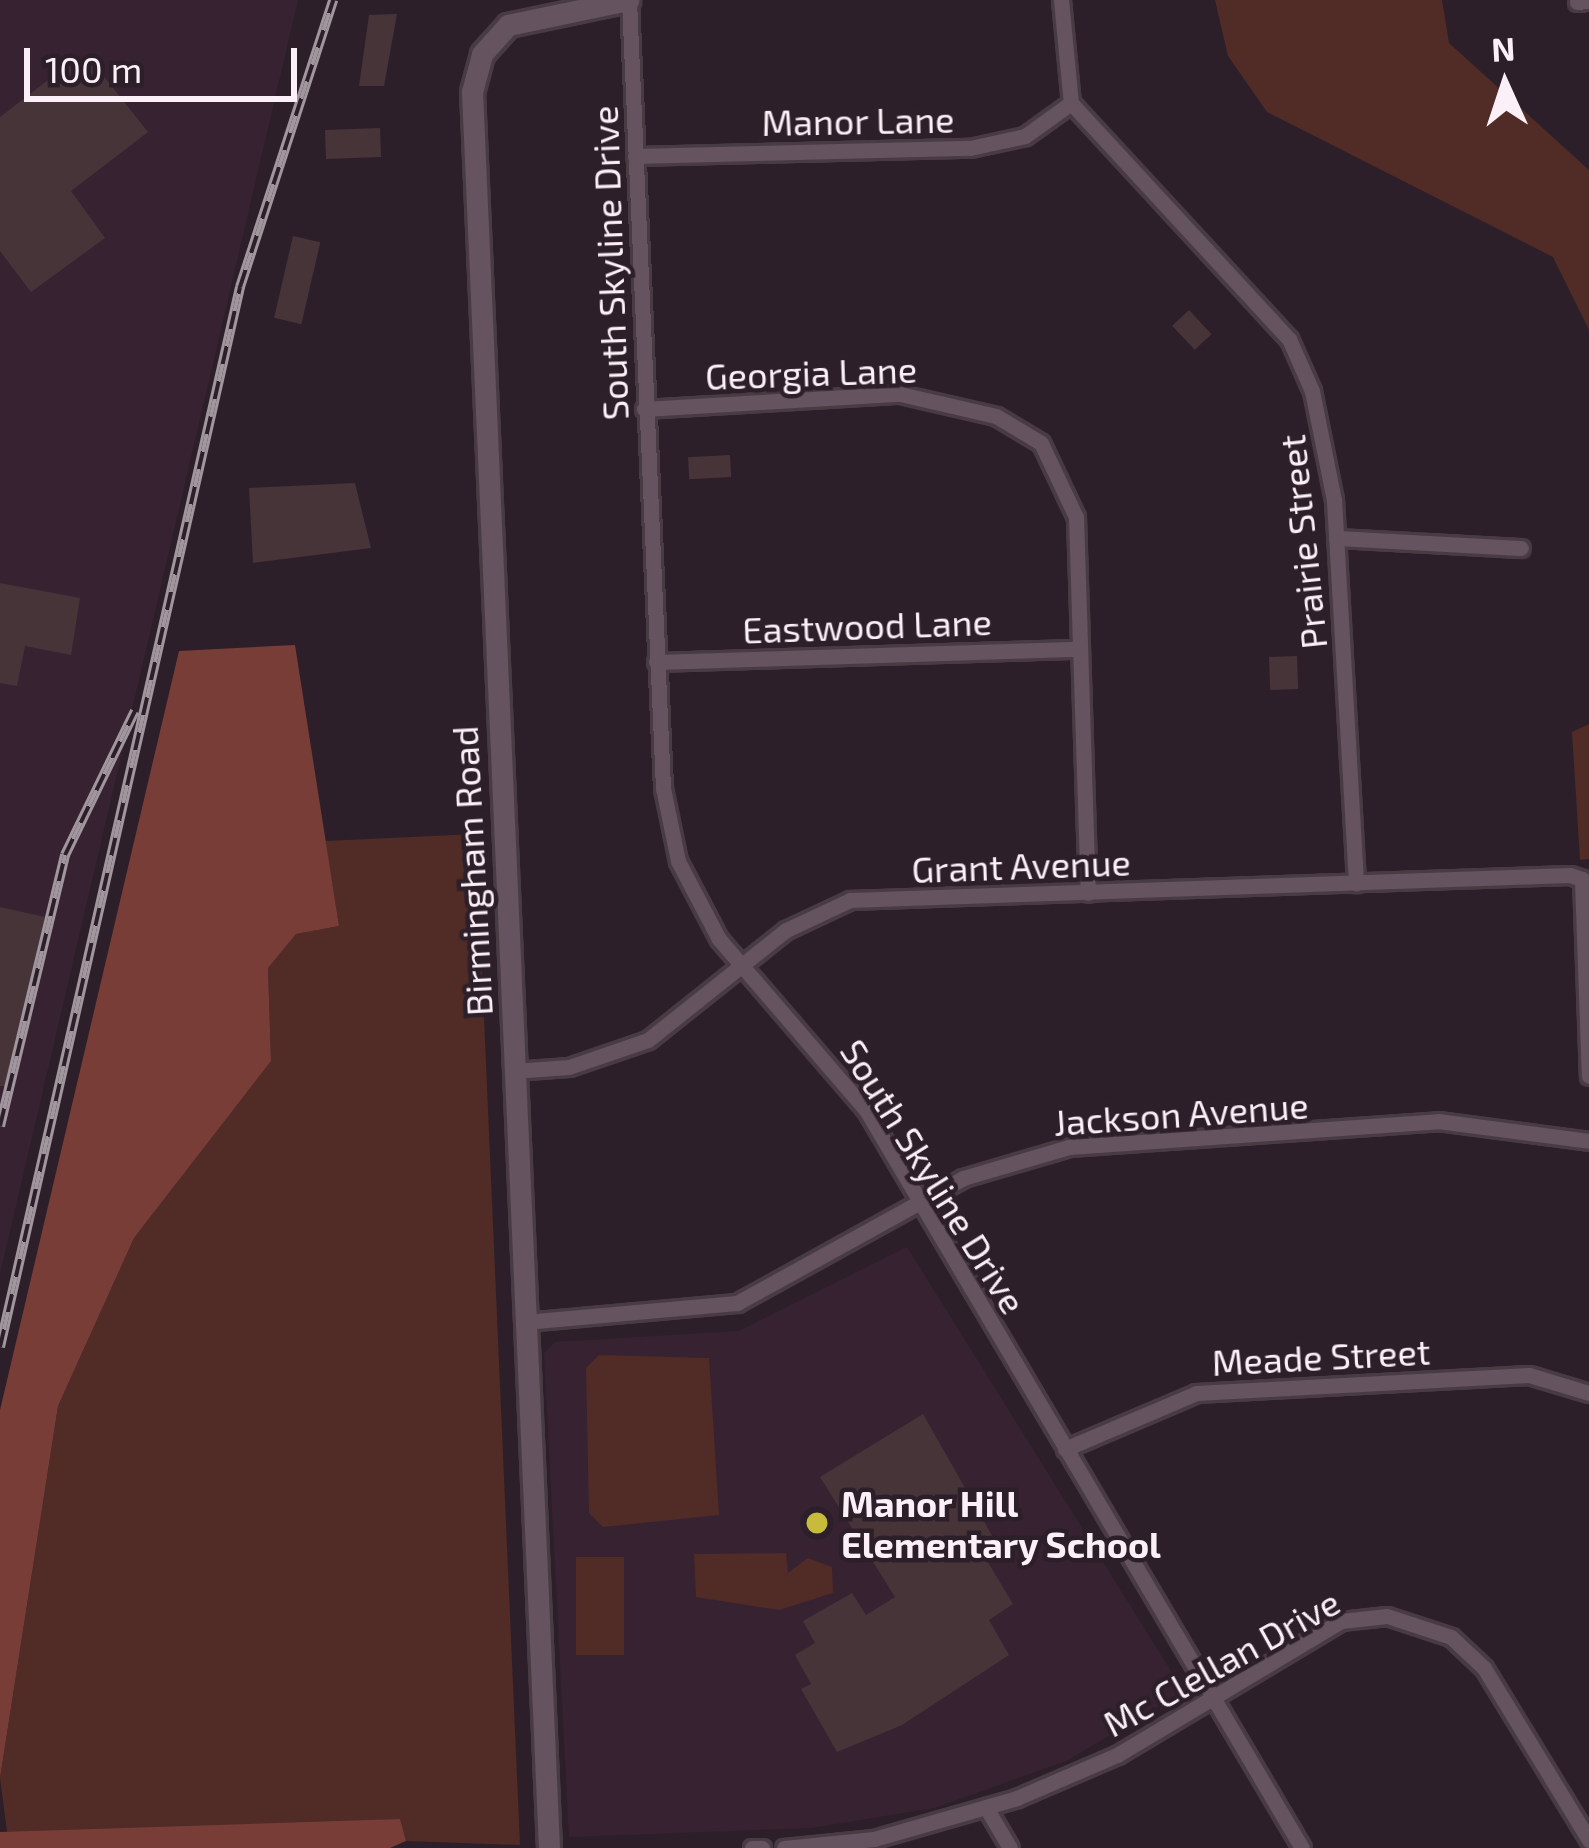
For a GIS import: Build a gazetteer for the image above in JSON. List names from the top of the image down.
{
  "streets": {
    "street": [
      "Manor Lane",
      "South Skyline Drive",
      "Georgia Lane",
      "Prairie Street",
      "Eastwood Lane",
      "Grant Avenue",
      "Birmingham Road",
      "Jackson Avenue",
      "Meade Street",
      "Mc Clellan Drive"
    ]
  },
  "crossings": [
    ["Manor Lane", "South Skyline Drive"],
    ["Manor Lane", "Prairie Street"],
    ["South Skyline Drive", "Georgia Lane"],
    ["South Skyline Drive", "Eastwood Lane"],
    ["South Skyline Drive", "Grant Avenue"],
    ["South Skyline Drive", "Birmingham Road"],
    ["South Skyline Drive", "Jackson Avenue"],
    ["South Skyline Drive", "Meade Street"],
    ["South Skyline Drive", "Mc Clellan Drive"],
    ["Georgia Lane", "Eastwood Lane"],
    ["Prairie Street", "Grant Avenue"],
    ["Grant Avenue", "Birmingham Road"],
    ["Birmingham Road", "Jackson Avenue"]
  ],
  "places": ["Manor Hill Elementary School"],
  "scale_bar": "100 m",
  "north": "top"
}
